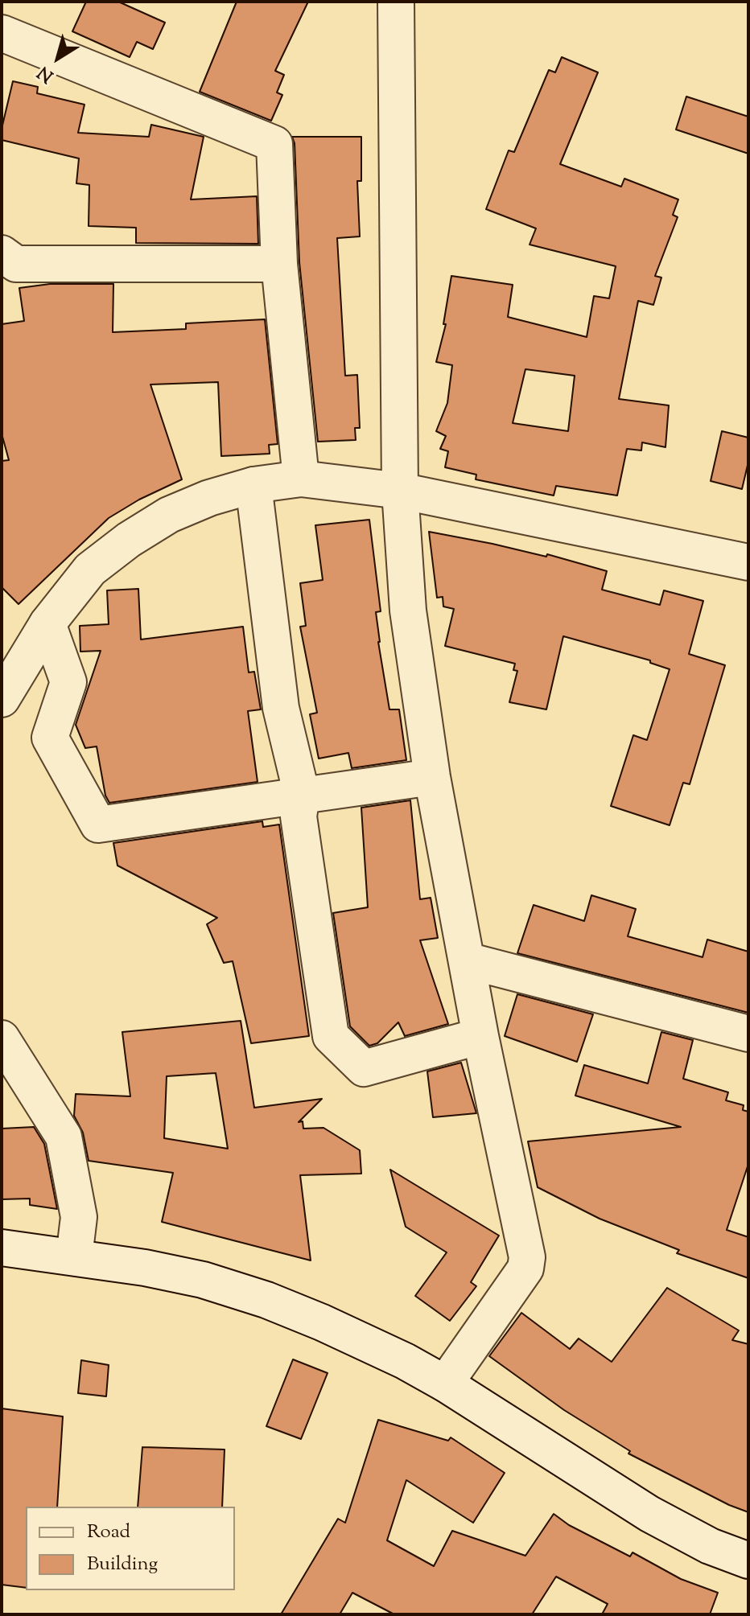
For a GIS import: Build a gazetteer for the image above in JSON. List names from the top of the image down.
{
  "legend": ["Road", "Building"],
  "north": "bottom left"
}
